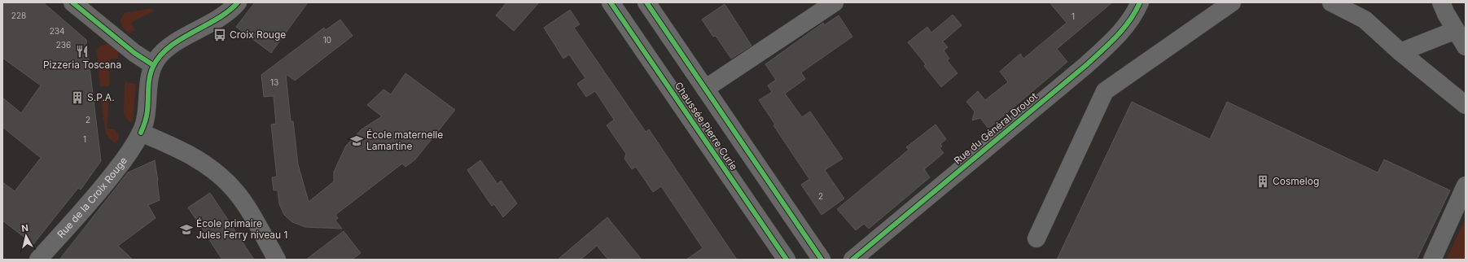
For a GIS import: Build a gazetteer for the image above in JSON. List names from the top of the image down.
{
  "streets": {
    "main road": ["Chaussée Pierre Curie"],
    "street": ["Rue du Général Drouot", "Rue de la Croix Rouge"]
  },
  "places": {
    "bus stop": ["Croix Rouge"],
    "restaurant": ["Pizzeria Toscana"],
    "building": ["S.P.A.", "Cosmelog"],
    "school or university": ["École maternelle Lamartine", "École primaire Jules Ferry niveau 1"]
  },
  "house_numbers": [
    "228",
    "1",
    "234",
    "10",
    "236",
    "13",
    "2",
    "1",
    "2"
  ],
  "north": "top"
}
